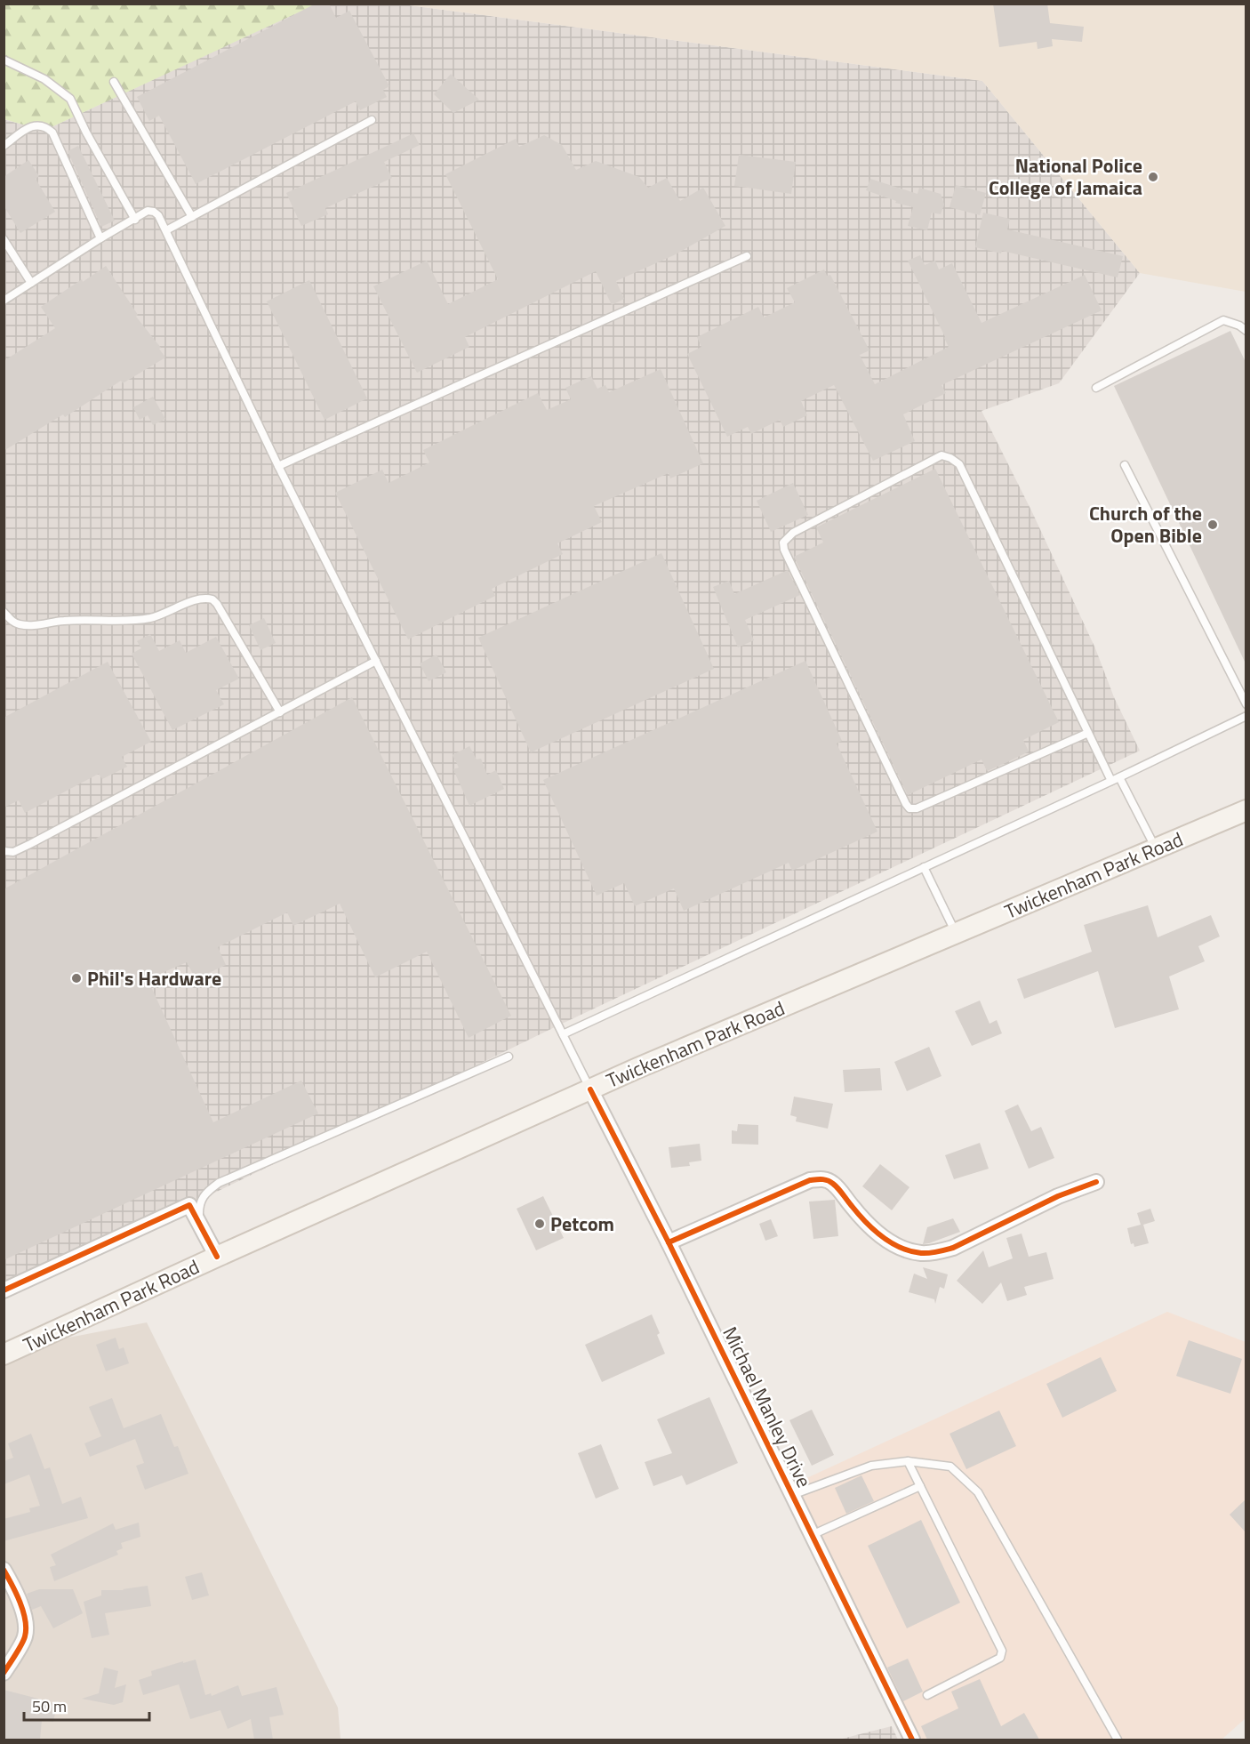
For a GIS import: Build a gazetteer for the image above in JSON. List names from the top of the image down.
{
  "streets": {
    "main road": ["Twickenham Park Road"],
    "street": ["Michael Manley Drive"]
  },
  "crossings": [
    ["Twickenham Park Road", "Michael Manley Drive"]
  ],
  "places": [
    "National Police College of Jamaica",
    "Church of the Open Bible",
    "Phil's Hardware",
    "Petcom"
  ],
  "scale_bar": "50 m"
}
